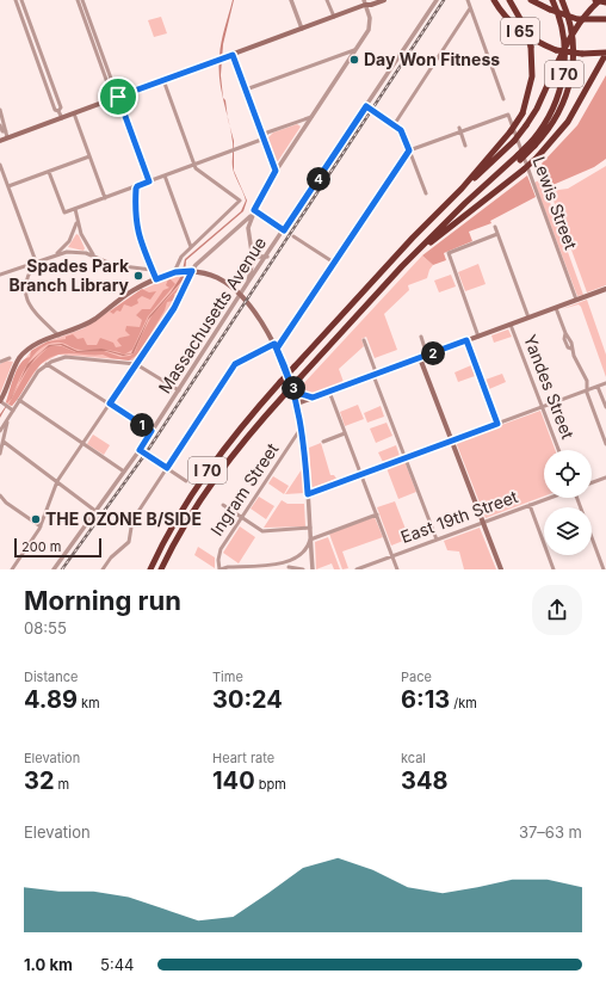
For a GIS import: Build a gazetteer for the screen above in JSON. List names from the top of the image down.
{
  "streets": {
    "highway": ["I 65", "I 70"],
    "street": [
      "Lewis Street",
      "Massachusetts Avenue",
      "Yandes Street",
      "Ingram Street",
      "East 19th Street"
    ]
  },
  "places": ["Day Won Fitness", "Spades Park Branch Library", "THE OZONE B/SIDE"],
  "scale_bar": "200 m",
  "page": {
    "pins": [
      "4",
      "2",
      "3",
      "1"
    ],
    "scale": "200 m",
    "heading": ["Morning run", "08:55"],
    "stats": [
      ["Distance", "4.89 km"],
      ["Time", "30:24"],
      ["Pace", "6:13 /km"],
      ["Elevation", "32 m"],
      ["Heart rate", "140 bpm"],
      ["kcal", "348"]
    ],
    "chart": ["Elevation", "37–63 m"],
    "list": [
      {
        "name": "1.0 km",
        "note": "5:44"
      }
    ]
  }
}
